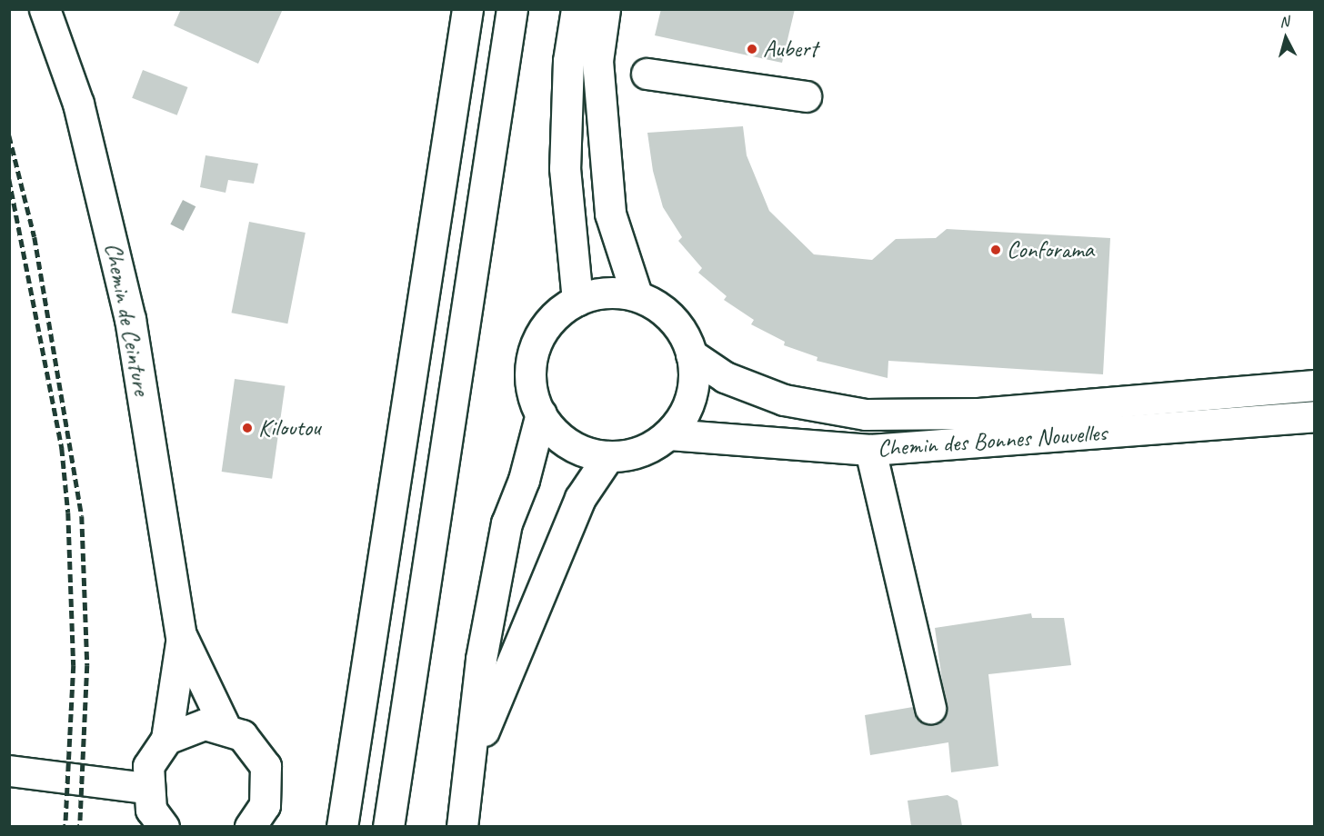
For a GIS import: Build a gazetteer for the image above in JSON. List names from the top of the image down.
{
  "streets": {
    "main road": ["Chemin de Ceinture", "Chemin des Bonnes Nouvelles"]
  },
  "places": ["Aubert", "Conforama", "Kiloutou"],
  "north": "top"
}
